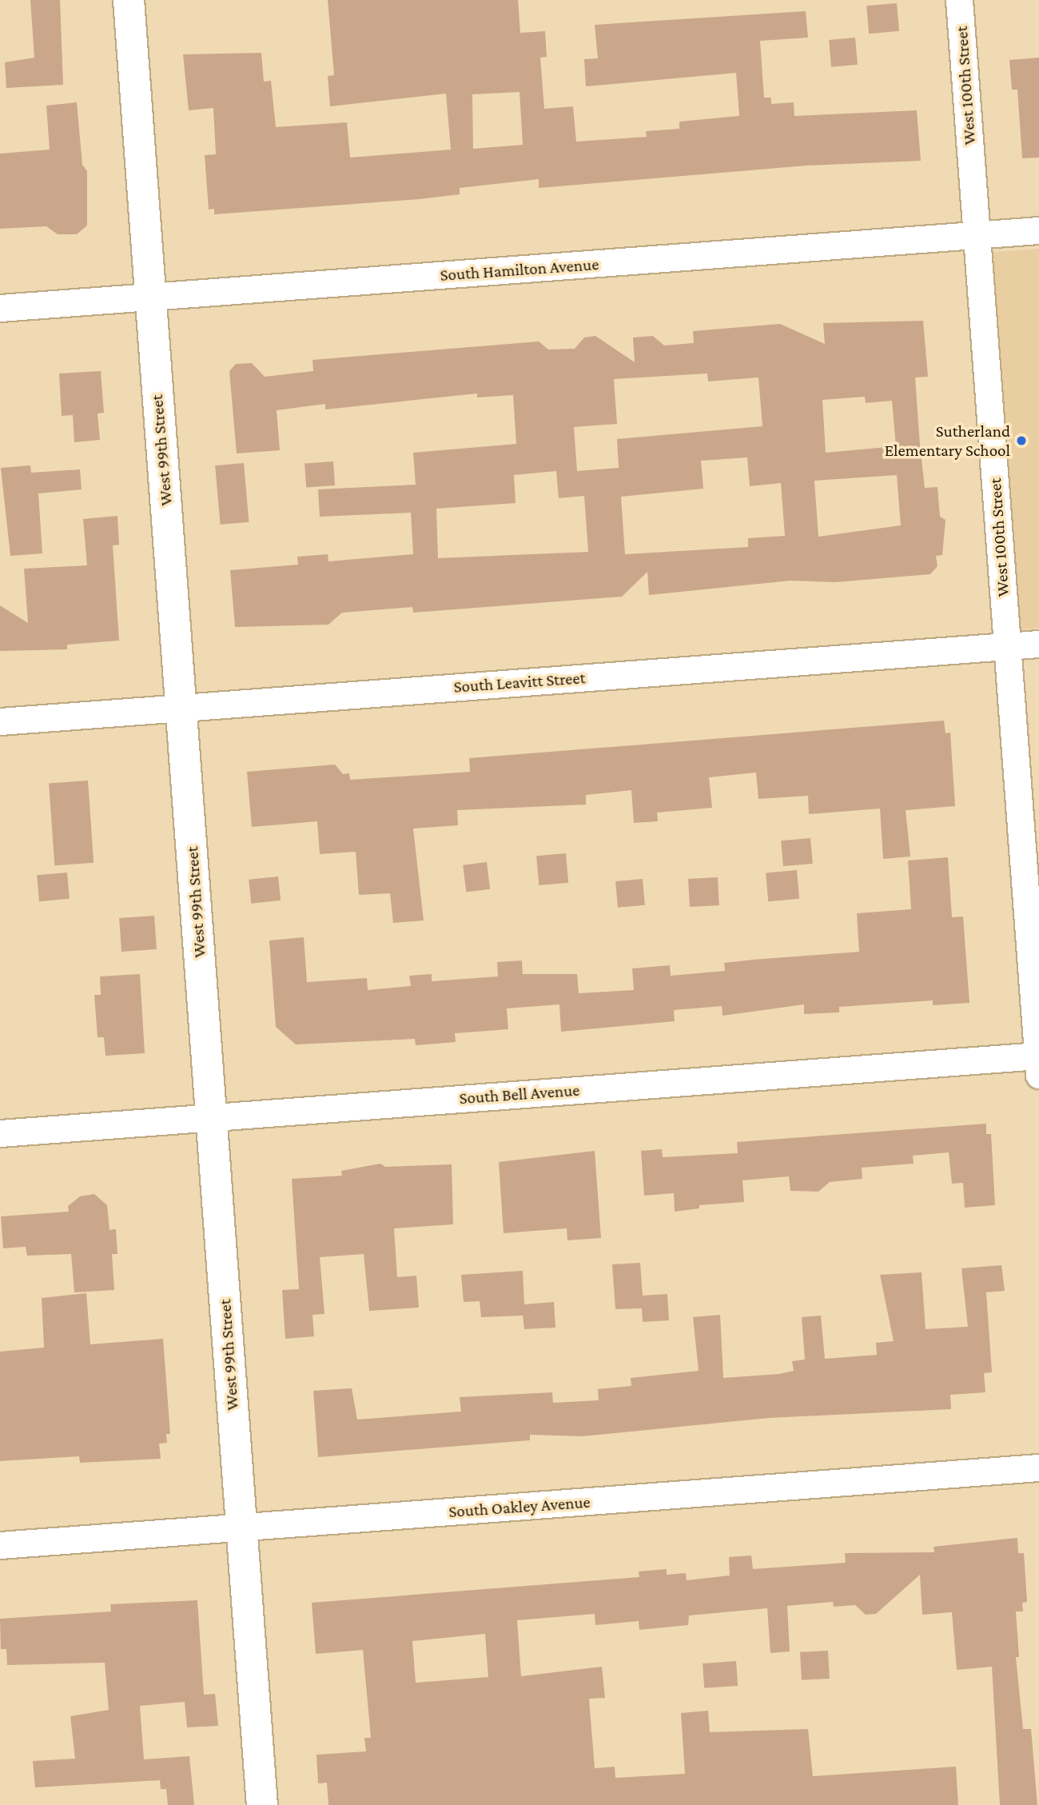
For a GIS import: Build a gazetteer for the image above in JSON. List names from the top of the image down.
{
  "streets": {
    "street": [
      "West 100th Street",
      "South Hamilton Avenue",
      "West 99th Street",
      "South Leavitt Street",
      "South Bell Avenue",
      "South Oakley Avenue"
    ]
  },
  "crossings": [
    ["West 100th Street", "South Hamilton Avenue"],
    ["West 100th Street", "South Leavitt Street"],
    ["West 100th Street", "South Bell Avenue"],
    ["South Hamilton Avenue", "West 99th Street"],
    ["West 99th Street", "South Leavitt Street"],
    ["West 99th Street", "South Bell Avenue"],
    ["West 99th Street", "South Oakley Avenue"]
  ],
  "places": ["Sutherland Elementary School"]
}
